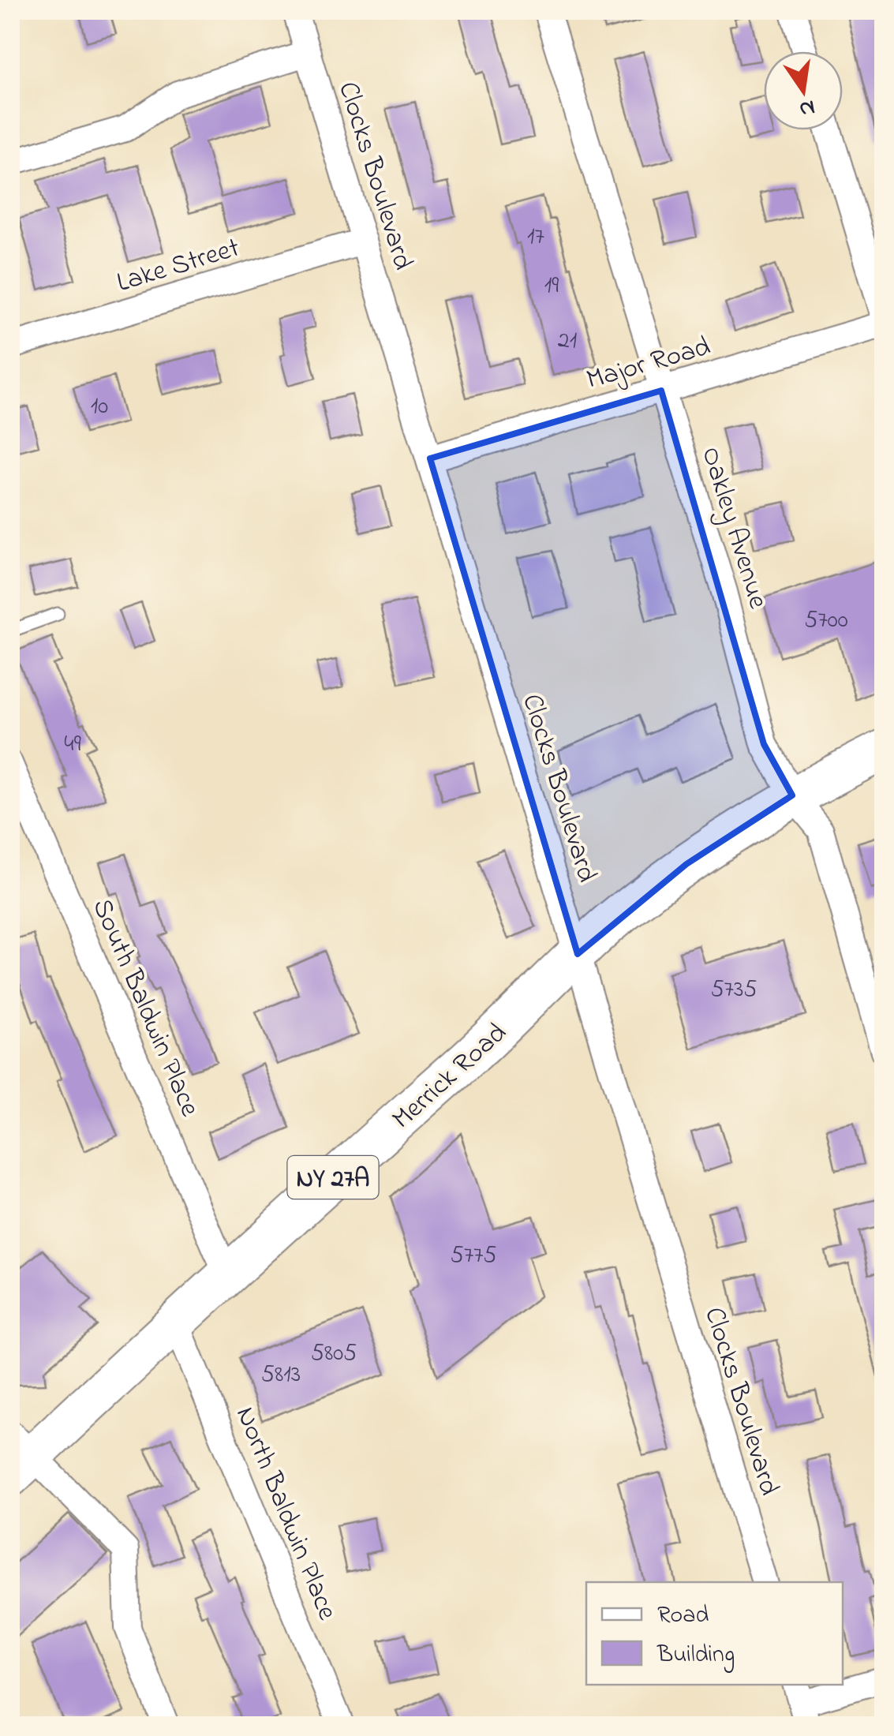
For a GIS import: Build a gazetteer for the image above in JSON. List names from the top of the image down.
{
  "streets": {
    "main road": ["Merrick Road", "NY 27A"],
    "street": [
      "Clocks Boulevard",
      "Lake Street",
      "Major Road",
      "Oakley Avenue",
      "South Baldwin Place",
      "North Baldwin Place"
    ]
  },
  "crossings": [
    ["Clocks Boulevard", "Lake Street"],
    ["Clocks Boulevard", "Major Road"],
    ["Clocks Boulevard", "Merrick Road"],
    ["Major Road", "Oakley Avenue"],
    ["Oakley Avenue", "Merrick Road"],
    ["South Baldwin Place", "Merrick Road"],
    ["Merrick Road", "North Baldwin Place"]
  ],
  "house_numbers": [
    "17",
    "19",
    "21",
    "10",
    "5700",
    "49",
    "5735",
    "5775",
    "5805",
    "5813"
  ],
  "legend": ["Road", "Building"],
  "north": "bottom"
}
